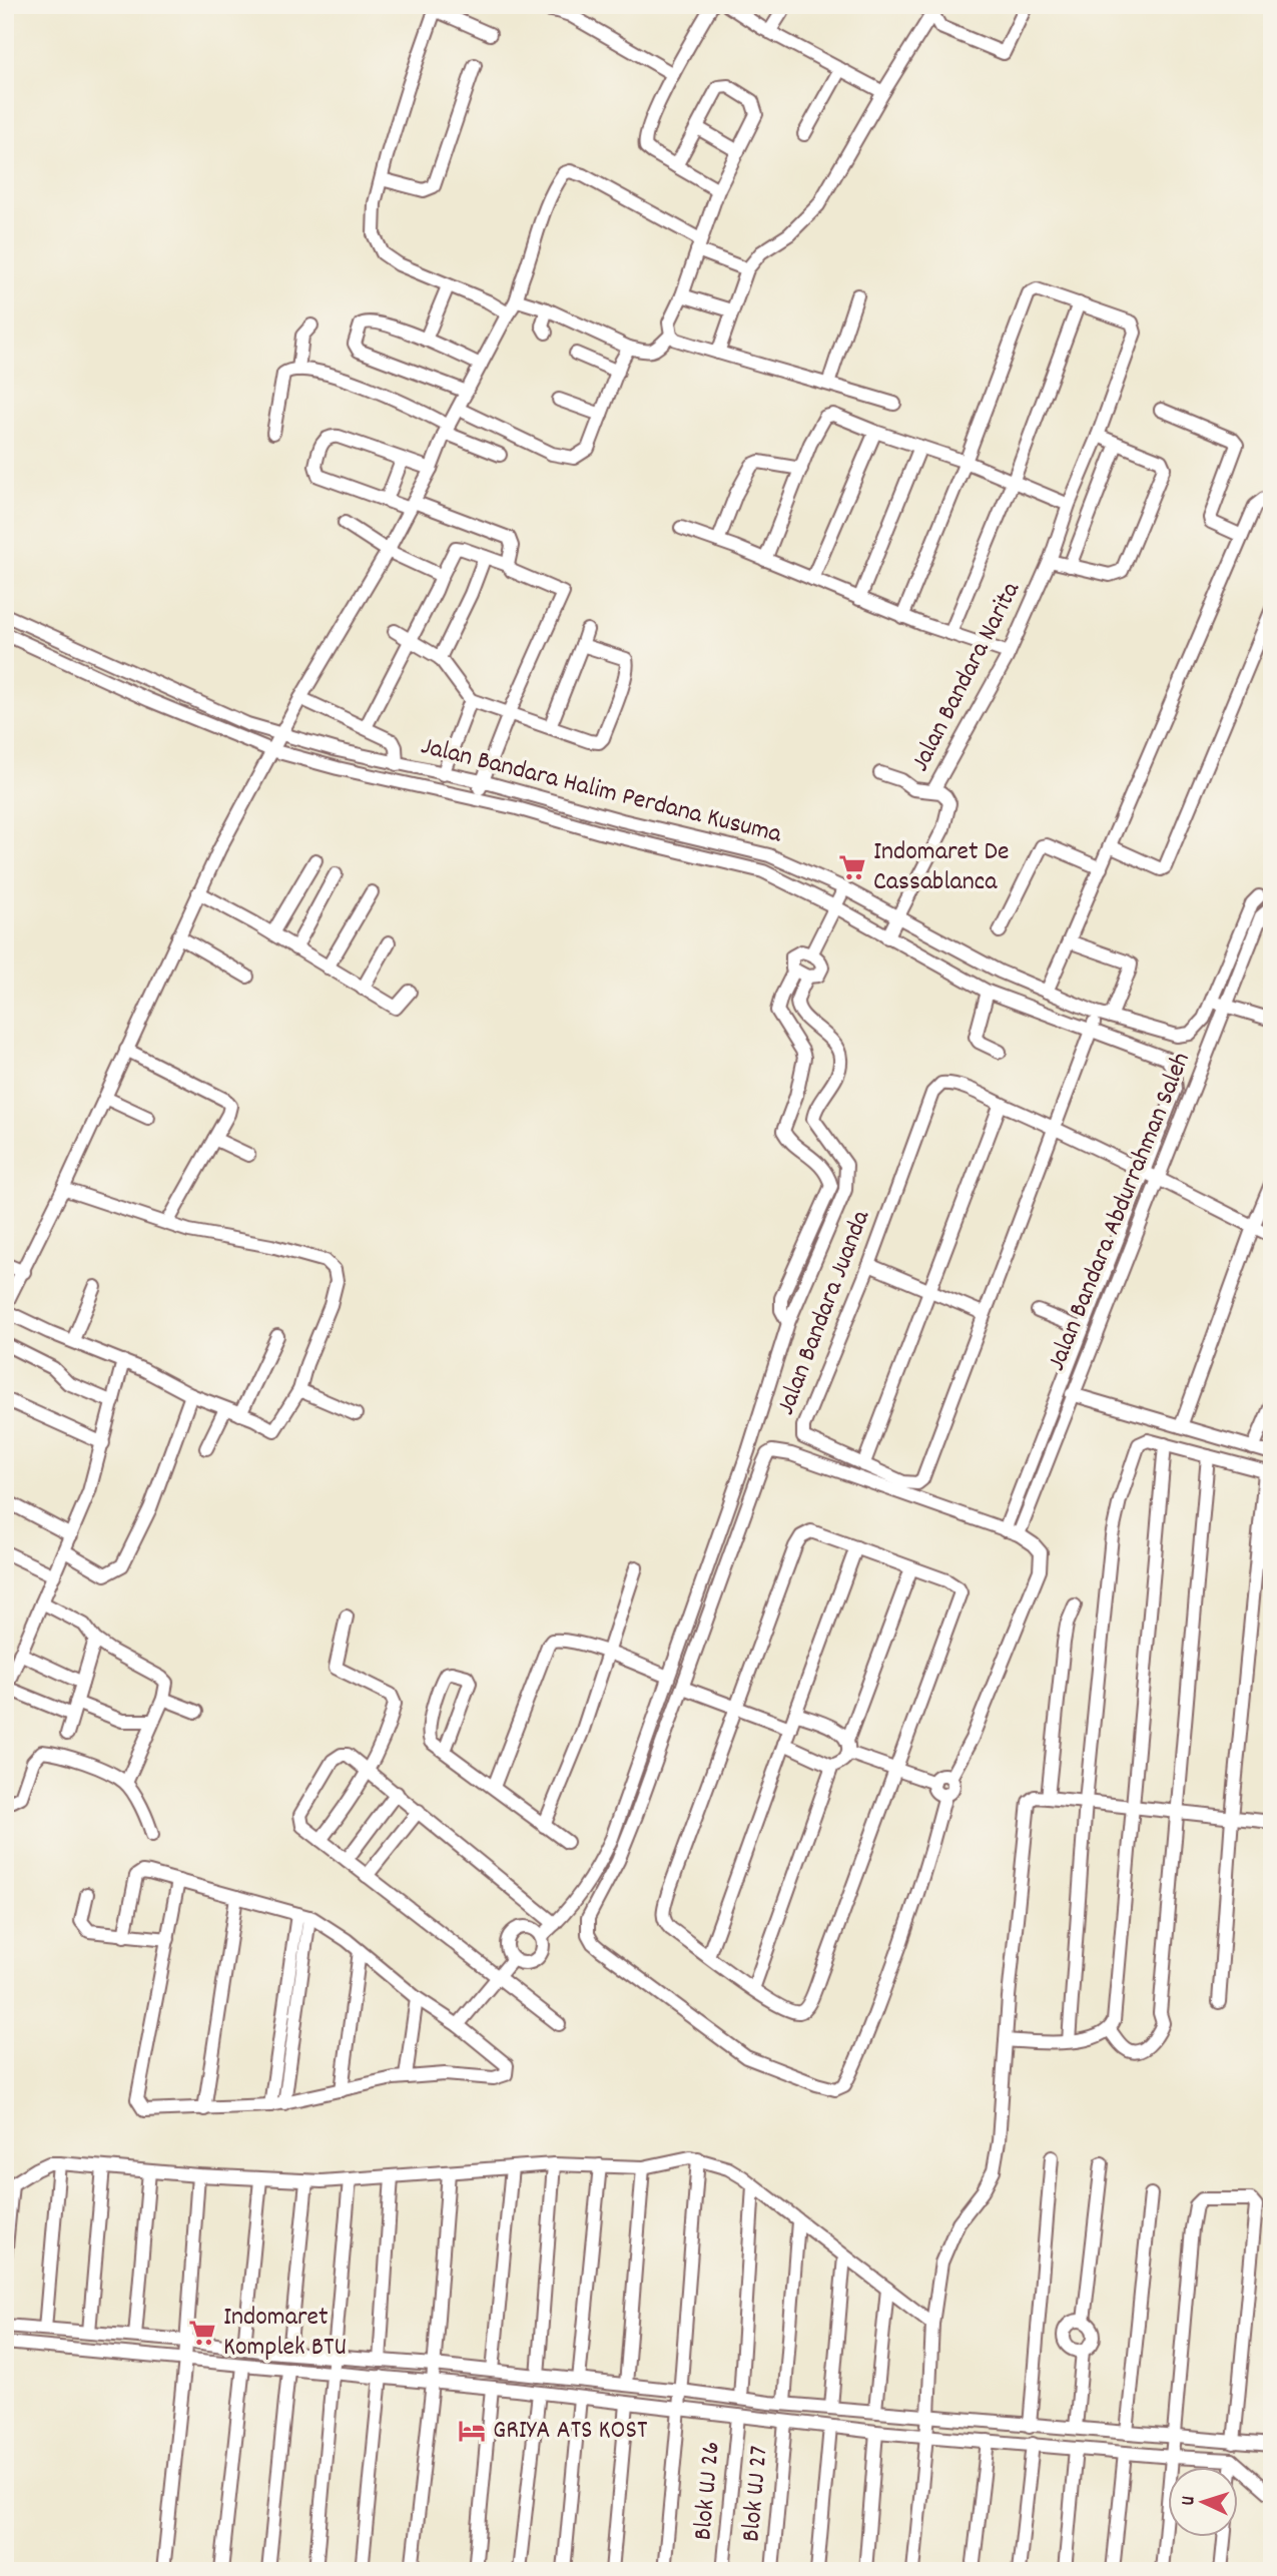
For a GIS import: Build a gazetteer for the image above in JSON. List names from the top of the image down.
{
  "streets": {
    "street": [
      "Jalan Bandara Narita",
      "Jalan Bandara Halim Perdana Kusuma",
      "Jalan Bandara Abdurrahman Saleh",
      "Jalan Bandara Juanda",
      "Blok UJ 26",
      "Blok UJ 27"
    ]
  },
  "crossings": [
    ["Jalan Bandara Narita", "Jalan Bandara Halim Perdana Kusuma"],
    ["Jalan Bandara Halim Perdana Kusuma", "Jalan Bandara Abdurrahman Saleh"],
    ["Jalan Bandara Halim Perdana Kusuma", "Jalan Bandara Juanda"],
    ["Jalan Bandara Abdurrahman Saleh", "Jalan Bandara Juanda"]
  ],
  "places": {
    "supermarket": ["Indomaret De Cassablanca", "Indomaret Komplek BTU"],
    "hotel": ["GRIYA ATS KOST"]
  },
  "north": "left"
}
